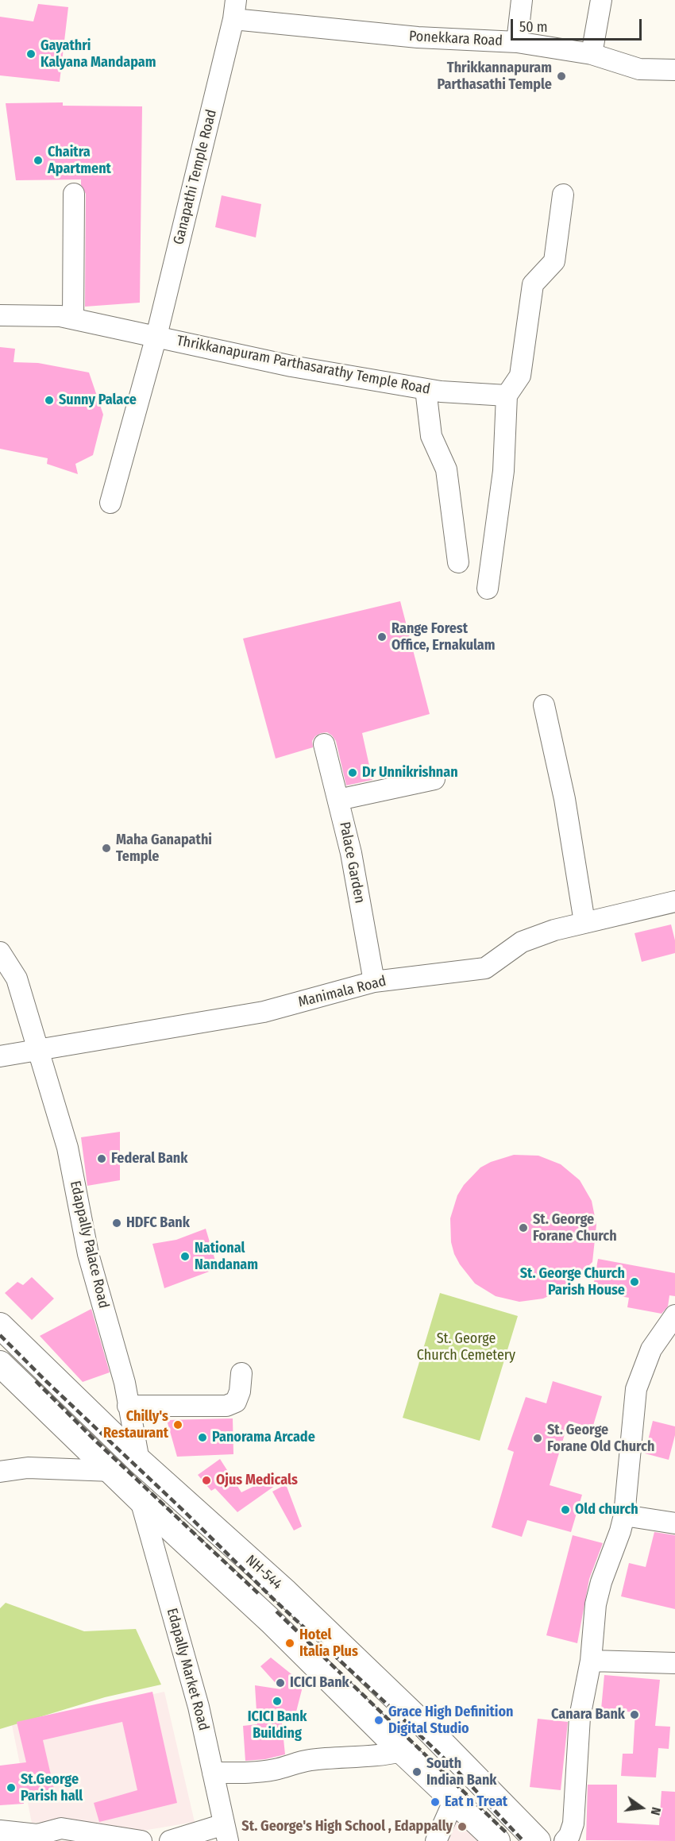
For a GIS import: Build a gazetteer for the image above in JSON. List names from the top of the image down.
{
  "streets": {
    "main road": ["NH-544"],
    "street": [
      "Ponekkara Road",
      "Ganapathi Temple Road",
      "Thrikkanapuram Parthasarathy Temple Road",
      "Palace Garden",
      "Manimala Road",
      "Edappally Palace Road",
      "Edapally Market Road"
    ]
  },
  "crossings": [
    ["Ponekkara Road", "Ganapathi Temple Road"],
    ["Ganapathi Temple Road", "Thrikkanapuram Parthasarathy Temple Road"],
    ["Palace Garden", "Manimala Road"],
    ["Manimala Road", "Edappally Palace Road"],
    ["Edappally Palace Road", "NH-544"]
  ],
  "parks": ["St. George Church Cemetery"],
  "places": [
    "Gayathri Kalyana Mandapam",
    "Thrikkannapuram Parthasathi Temple",
    "Chaitra Apartment",
    "Sunny Palace",
    "Range Forest Office, Ernakulam",
    "Dr Unnikrishnan",
    "Maha Ganapathi Temple",
    "Federal Bank",
    "HDFC Bank",
    "St. George Forane Church",
    "National Nandanam",
    "St. George Church Parish House",
    "Chilly's Restaurant",
    "Panorama Arcade",
    "St. George Forane Old Church",
    "Ojus Medicals",
    "Old church",
    "Hotel Italia Plus",
    "ICICI Bank",
    "ICICI Bank Building",
    "Canara Bank",
    "Grace High Definition Digital Studio",
    "South Indian Bank",
    "St.George Parish hall",
    "Eat n Treat",
    "St. George's High School , Edappally"
  ],
  "scale_bar": "50 m",
  "north": "right"
}
